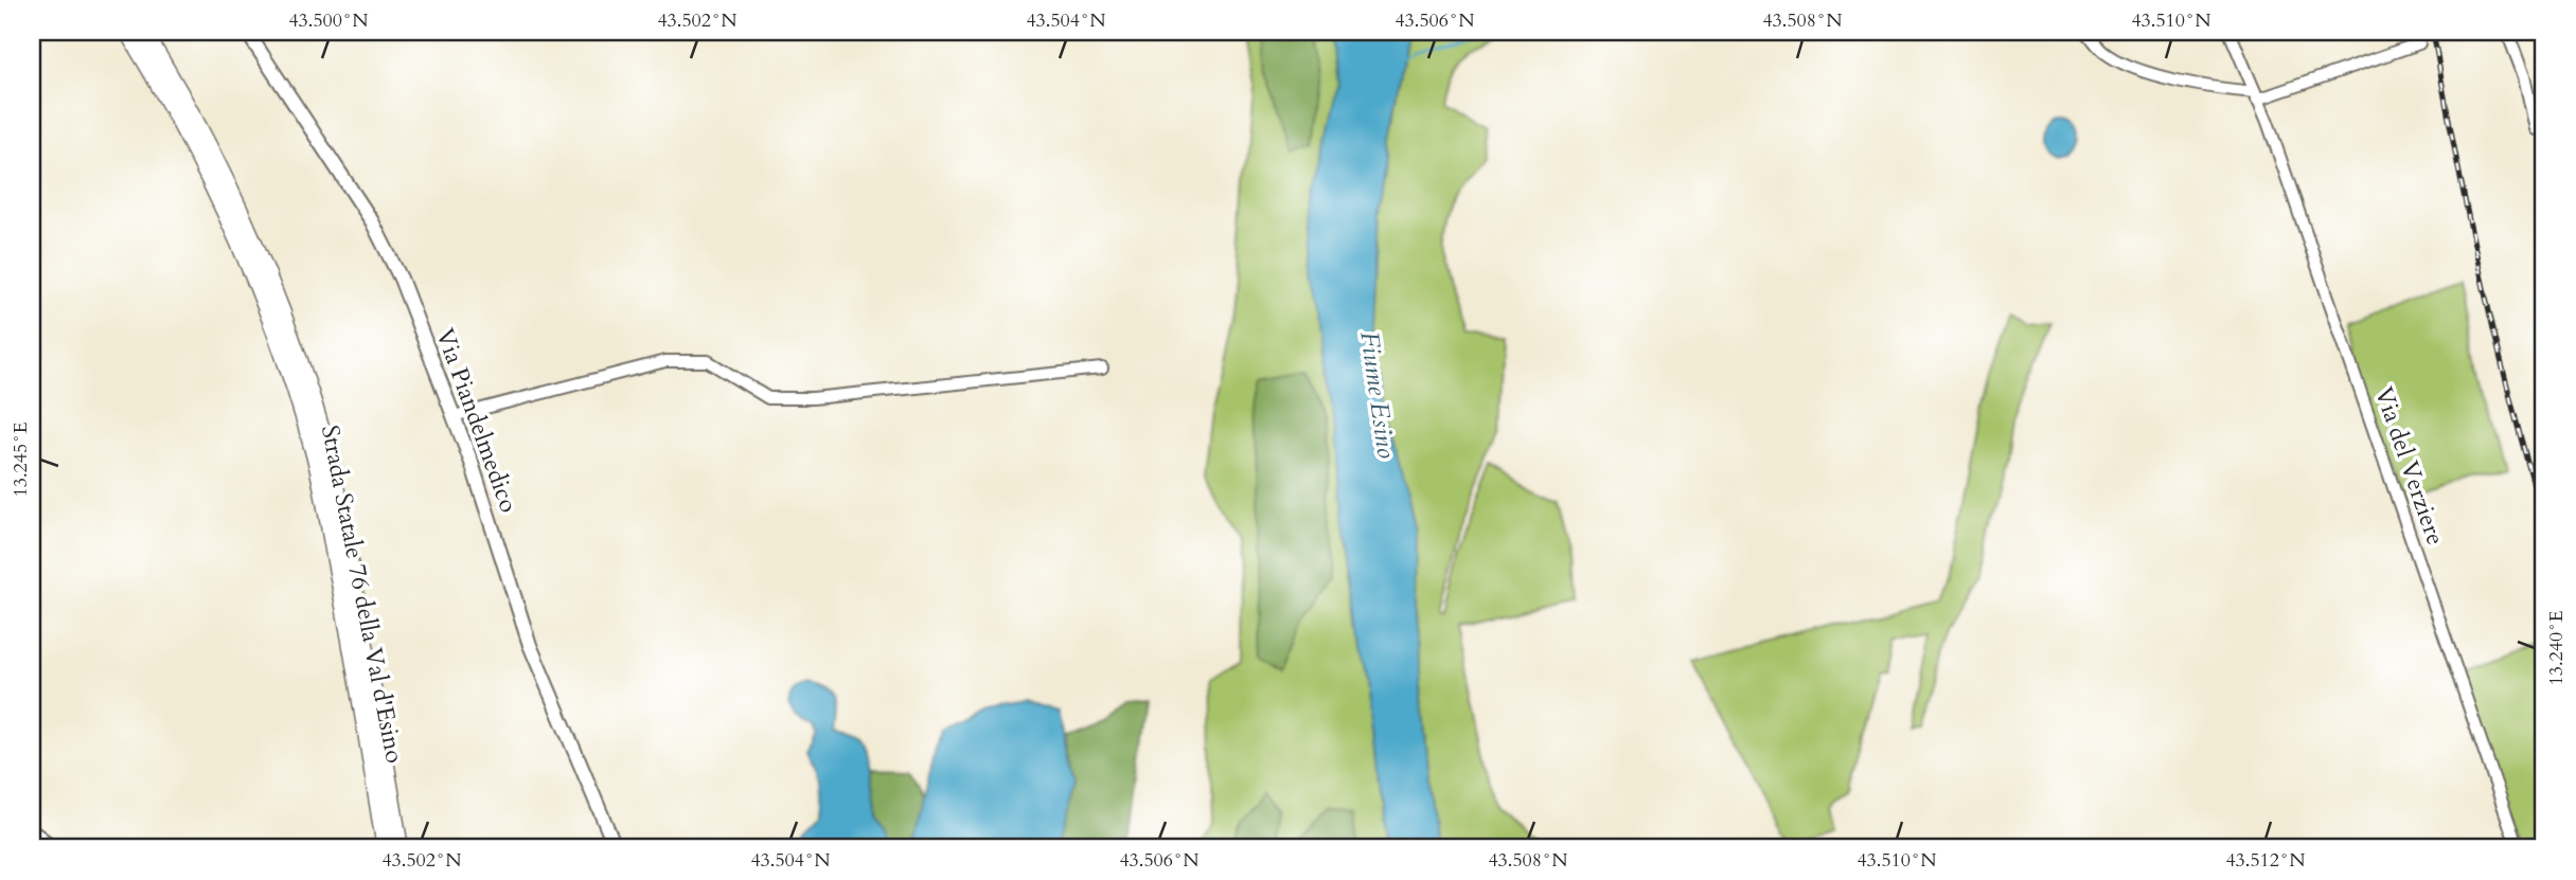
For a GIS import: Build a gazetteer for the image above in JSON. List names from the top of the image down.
{
  "streets": {
    "highway": ["Strada Statale 76 della Val d'Esino"],
    "main road": ["Via Piandelmedico"],
    "street": ["Via del Verziere"]
  },
  "water": ["Fiume Esino"],
  "coordinates": [
    "43.500°N",
    "43.502°N",
    "43.504°N",
    "43.506°N",
    "43.508°N",
    "43.510°N",
    "13.245°E",
    "13.240°E",
    "43.512°N"
  ]
}
